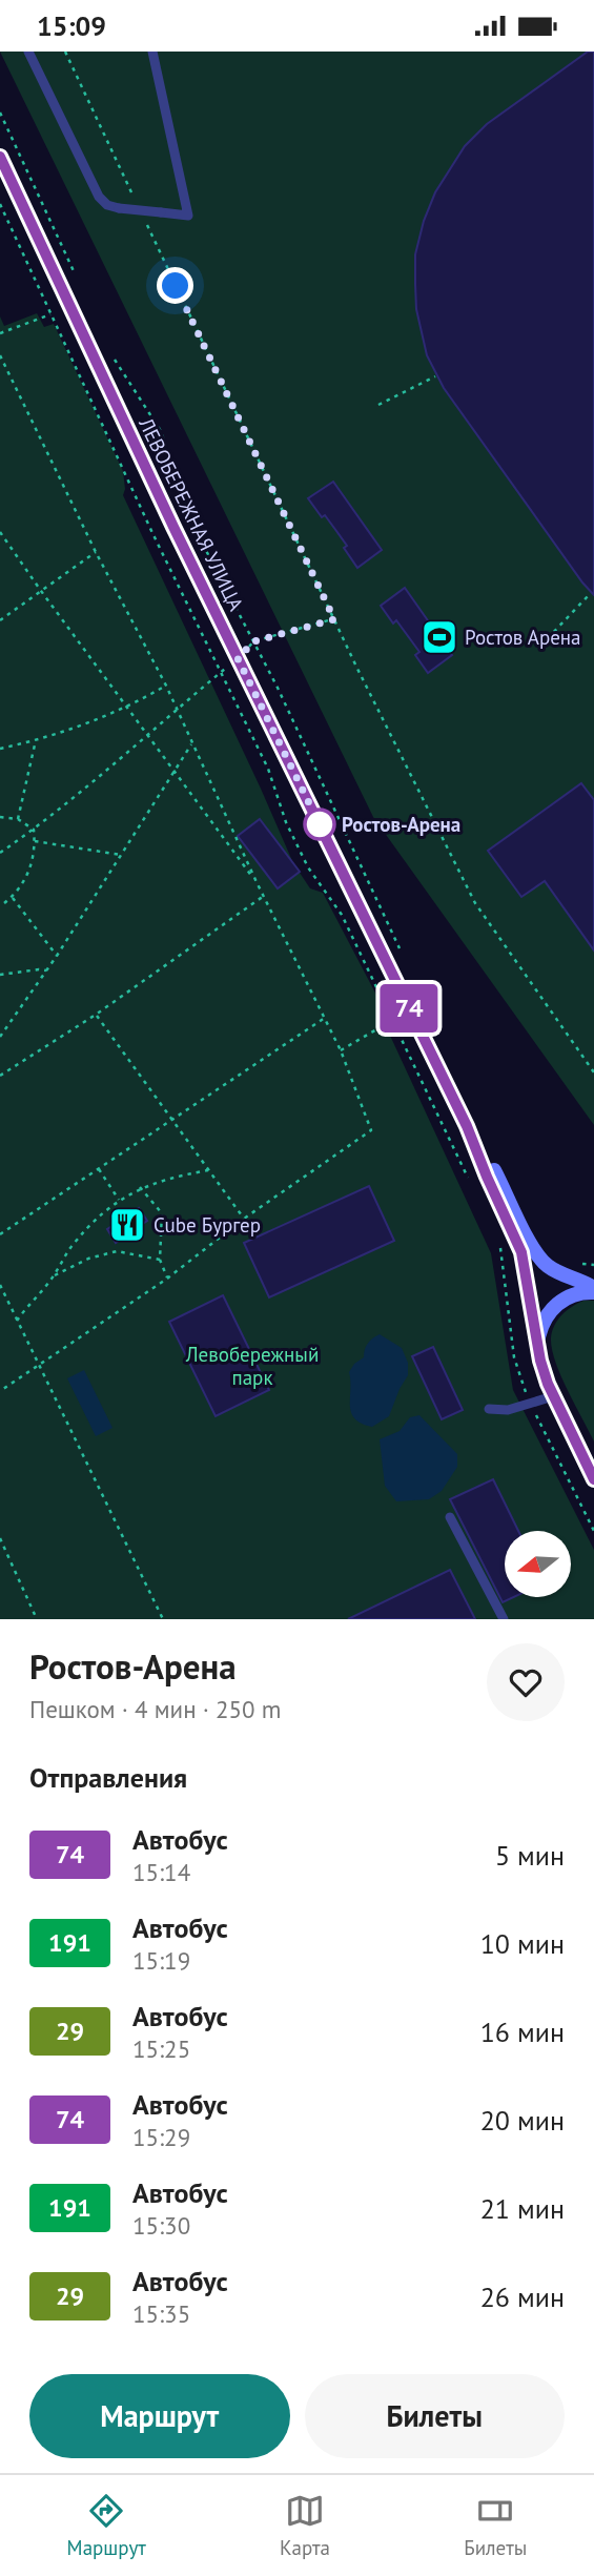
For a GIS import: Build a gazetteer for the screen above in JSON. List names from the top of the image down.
{
  "streets": {
    "main road": ["ЛЕВОБЕРЕЖНАЯ УЛИЦА"]
  },
  "parks": ["Левобережный парк"],
  "places": {
    "sports": ["Ростов Арена"],
    "other": ["Ростов-Арена"],
    "restaurant": ["Cube Бургер"]
  },
  "lines": ["bus line 74"],
  "north": "left",
  "page": {
    "status": "15:09",
    "on_map": "74",
    "heading": [
      ["Ростов-Арена", "Пешком · 4 мин · 250 m"],
      "Отправления"
    ],
    "list": [
      {
        "mark": "74",
        "name": "Автобус",
        "note": "15:14",
        "value": "5 мин"
      },
      {
        "mark": "191",
        "name": "Автобус",
        "note": "15:19",
        "value": "10 мин"
      },
      {
        "mark": "29",
        "name": "Автобус",
        "note": "15:25",
        "value": "16 мин"
      },
      {
        "mark": "74",
        "name": "Автобус",
        "note": "15:29",
        "value": "20 мин"
      },
      {
        "mark": "191",
        "name": "Автобус",
        "note": "15:30",
        "value": "21 мин"
      },
      {
        "mark": "29",
        "name": "Автобус",
        "note": "15:35",
        "value": "26 мин"
      }
    ],
    "buttons": ["Маршрут", "Билеты"],
    "tabs": ["Маршрут", "Карта", "Билеты"]
  }
}
